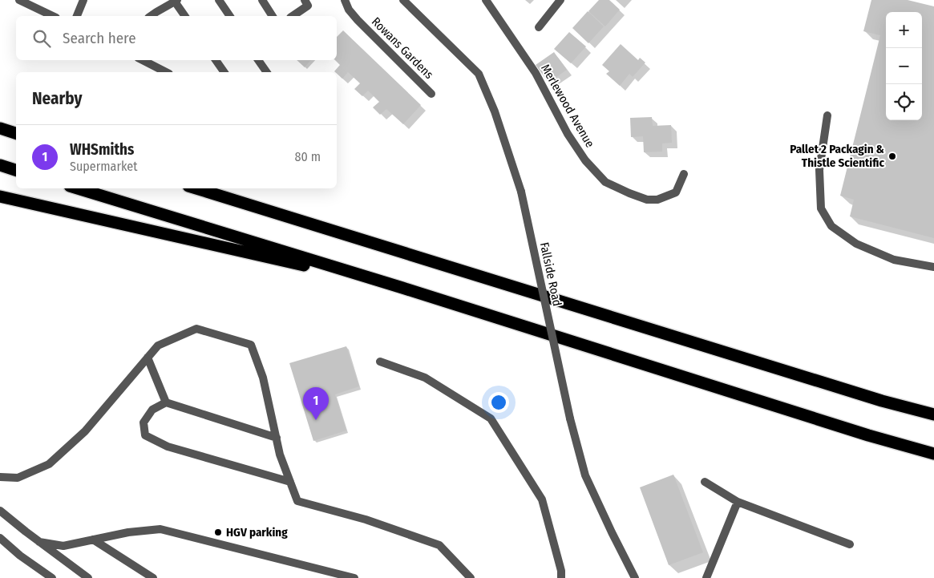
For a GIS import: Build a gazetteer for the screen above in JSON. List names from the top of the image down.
{
  "streets": {
    "street": ["Rowans Gardens", "Merlewood Avenue", "Fallside Road"]
  },
  "places": ["Pallet 2 Packagin & Thistle Scientific", "HGV parking"],
  "page": {
    "map_buttons": ["+", "−"],
    "search": "Search here",
    "heading": "Nearby",
    "list": [
      {
        "mark": "1",
        "name": "WHSmiths",
        "note": "Supermarket",
        "value": "80 m"
      }
    ],
    "pins": "1"
  }
}
